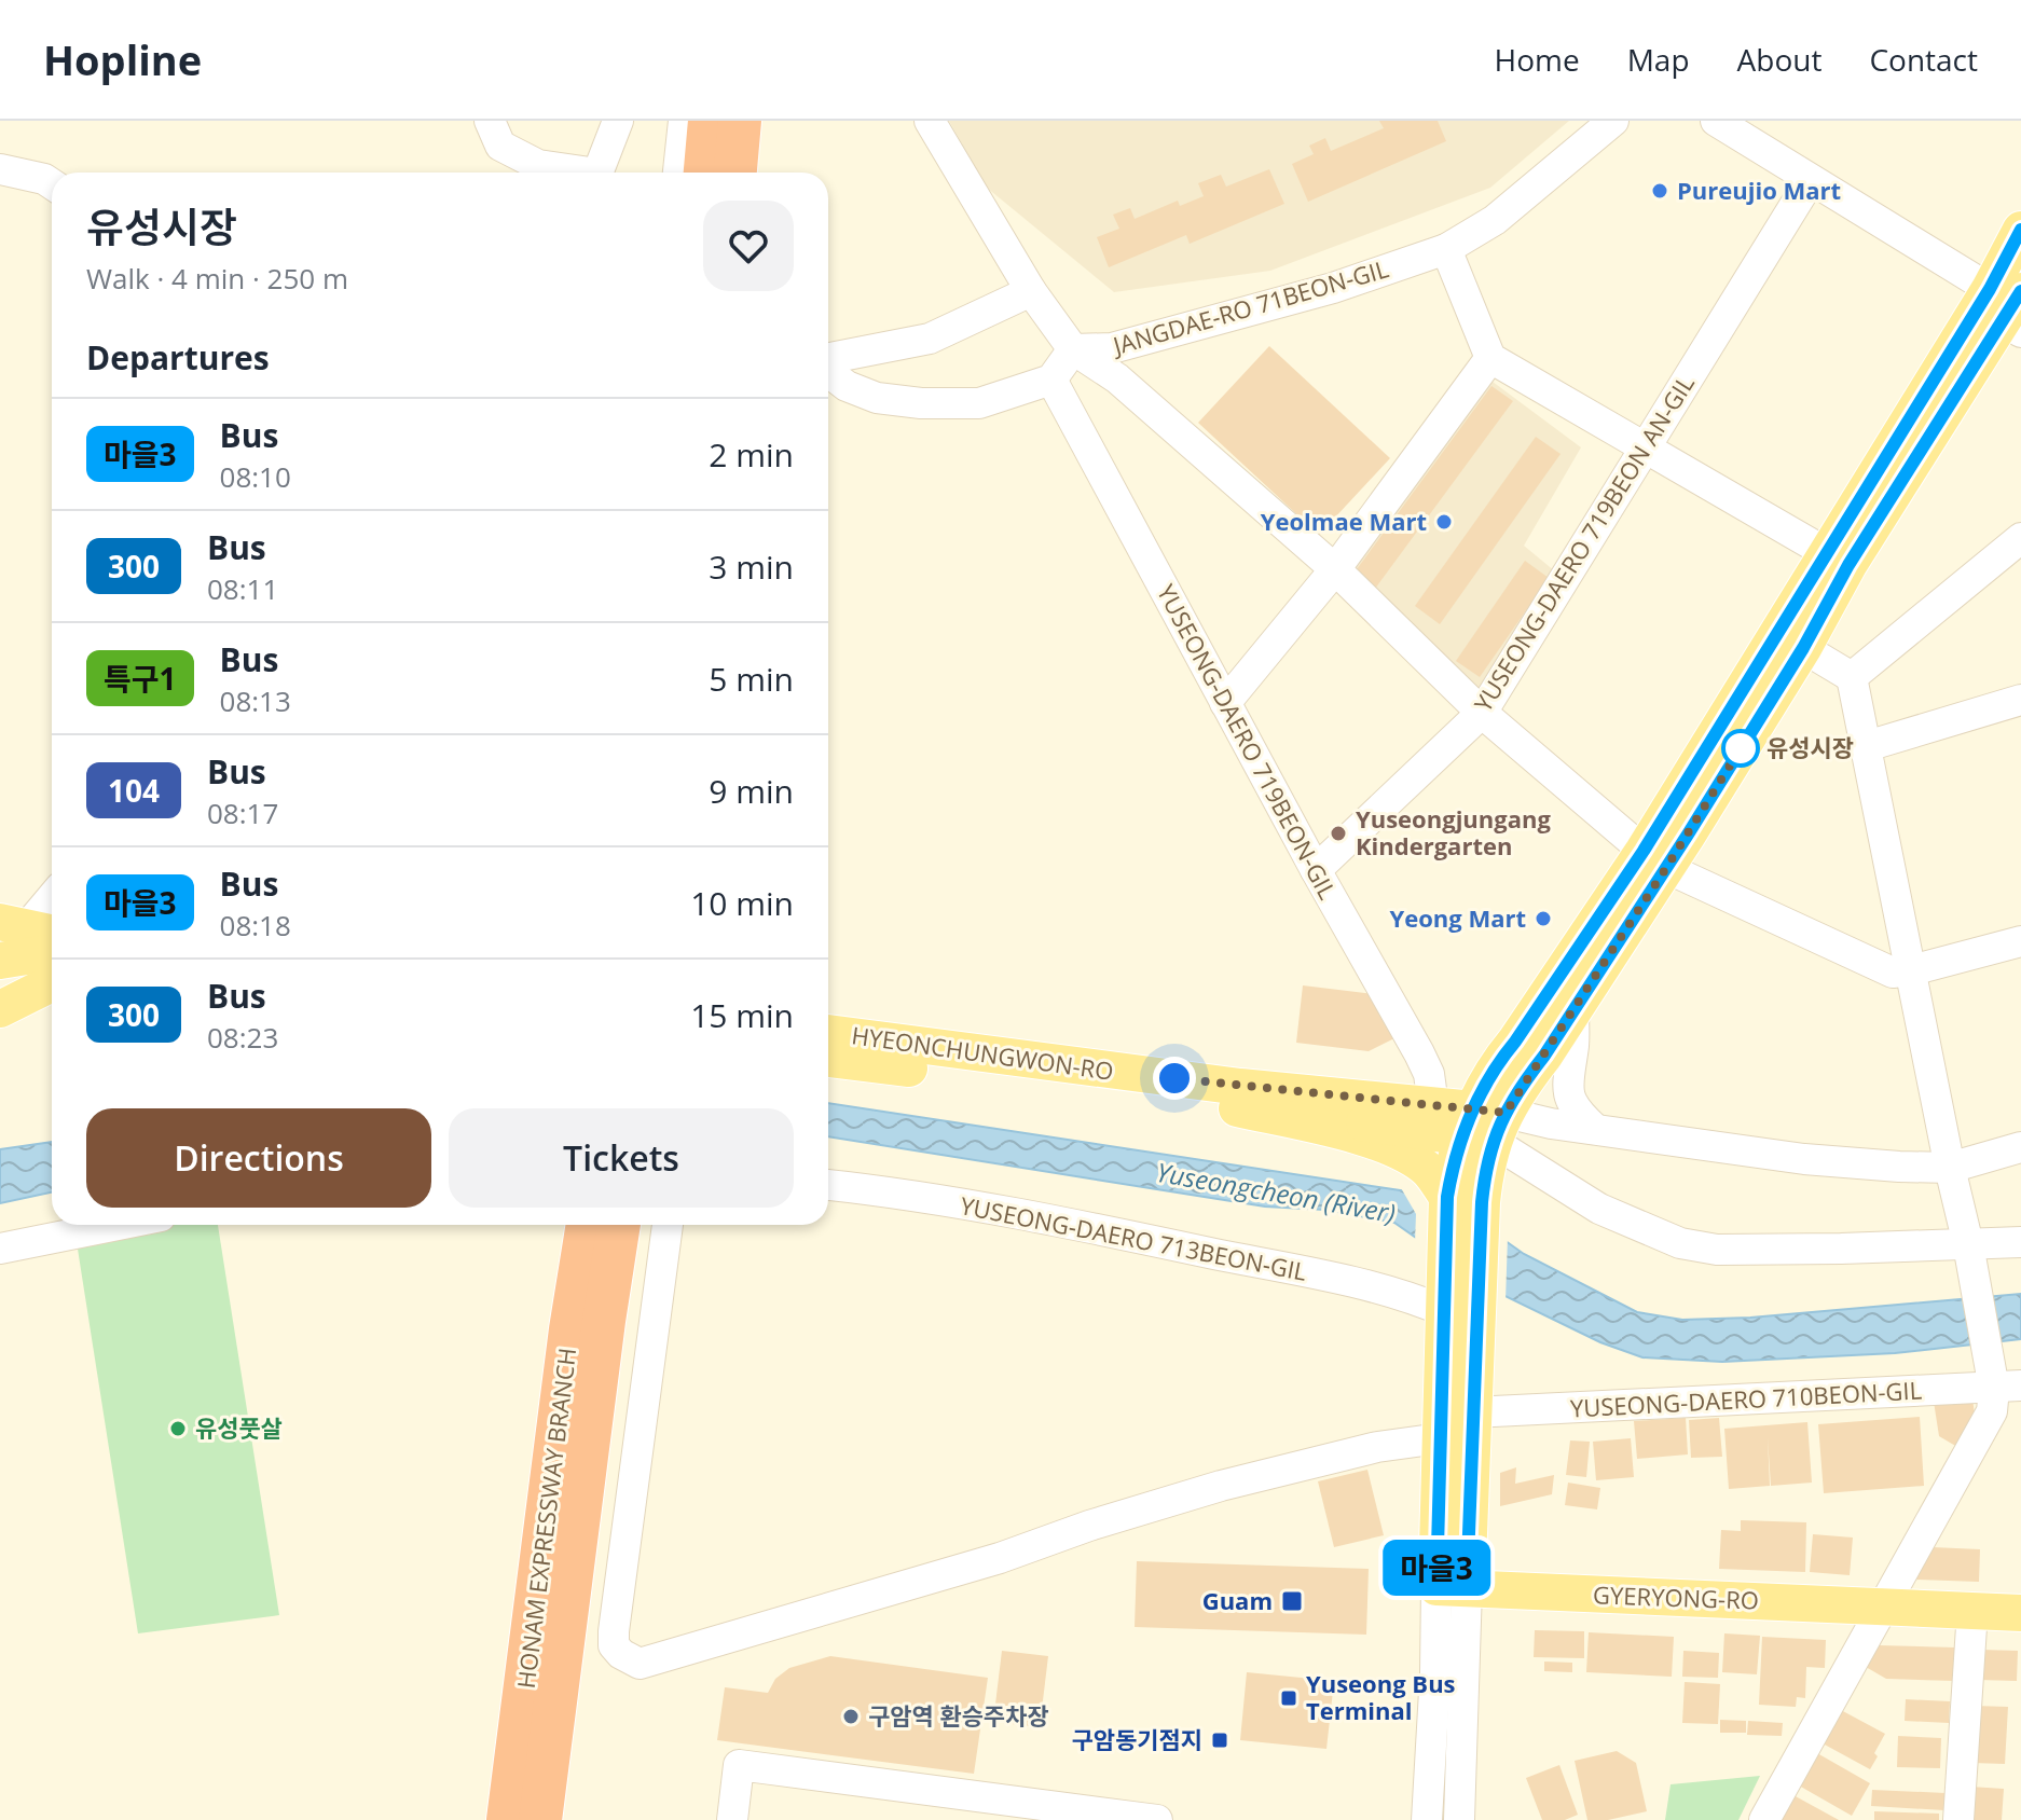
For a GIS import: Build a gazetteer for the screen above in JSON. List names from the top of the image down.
{
  "streets": {
    "highway": ["HONAM EXPRESSWAY BRANCH"],
    "main road": ["HYEONCHUNGWON-RO", "GYERYONG-RO"],
    "street": [
      "JANGDAE-RO 71BEON-GIL",
      "YUSEONG-DAERO 719BEON AN-GIL",
      "YUSEONG-DAERO 719BEON-GIL",
      "YUSEONG-DAERO 713BEON-GIL",
      "YUSEONG-DAERO 710BEON-GIL"
    ]
  },
  "crossings": [
    ["YUSEONG-DAERO 719BEON AN-GIL", "YUSEONG-DAERO 719BEON-GIL"],
    ["YUSEONG-DAERO 719BEON-GIL", "HYEONCHUNGWON-RO"]
  ],
  "water": ["Yuseongcheon (River)"],
  "places": {
    "other": [
      "Pureujio Mart",
      "Yeolmae Mart",
      "유성시장",
      "Yuseongjungang Kindergarten",
      "Yeong Mart",
      "유성풋살",
      "구암역 환승주차장"
    ],
    "transit": ["Guam", "Yuseong Bus Terminal", "구암동기점지"]
  },
  "lines": ["bus line 마을3"],
  "page": {
    "header": "Hopline",
    "nav": [
      "Home",
      "Map",
      "About",
      "Contact"
    ],
    "on_map": "마을3",
    "heading": [
      ["유성시장", "Walk · 4 min · 250 m"],
      "Departures"
    ],
    "list": [
      {
        "mark": "마을3",
        "name": "Bus",
        "note": "08:10",
        "value": "2 min"
      },
      {
        "mark": "300",
        "name": "Bus",
        "note": "08:11",
        "value": "3 min"
      },
      {
        "mark": "특구1",
        "name": "Bus",
        "note": "08:13",
        "value": "5 min"
      },
      {
        "mark": "104",
        "name": "Bus",
        "note": "08:17",
        "value": "9 min"
      },
      {
        "mark": "마을3",
        "name": "Bus",
        "note": "08:18",
        "value": "10 min"
      },
      {
        "mark": "300",
        "name": "Bus",
        "note": "08:23",
        "value": "15 min"
      }
    ],
    "buttons": ["Directions", "Tickets"]
  }
}
